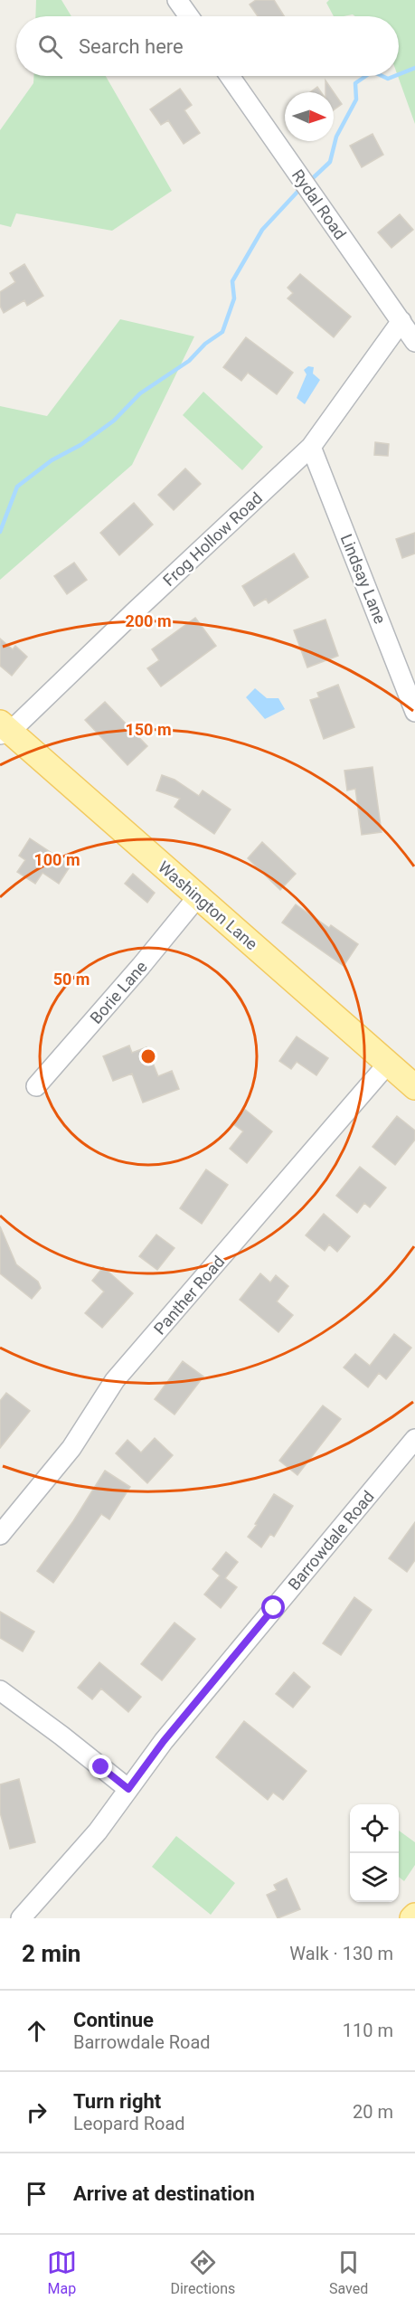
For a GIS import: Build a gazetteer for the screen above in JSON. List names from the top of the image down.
{
  "streets": {
    "main road": ["Washington Lane"],
    "street": [
      "Rydal Road",
      "Frog Hollow Road",
      "Lindsay Lane",
      "Borie Lane",
      "Panther Road",
      "Barrowdale Road"
    ]
  },
  "crossings": [
    ["Rydal Road", "Frog Hollow Road"],
    ["Frog Hollow Road", "Lindsay Lane"],
    ["Frog Hollow Road", "Washington Lane"],
    ["Washington Lane", "Borie Lane"],
    ["Washington Lane", "Panther Road"]
  ],
  "north": "right",
  "page": {
    "search": "Search here",
    "heading": ["2 min", "Walk · 130 m"],
    "list": [
      ["Continue", "Barrowdale Road", "110 m"],
      ["Turn right", "Leopard Road", "20 m"],
      "Arrive at destination"
    ],
    "nav": ["Map", "Directions", "Saved"]
  },
  "rings": [
    "200 m",
    "150 m",
    "100 m",
    "50 m"
  ]
}
